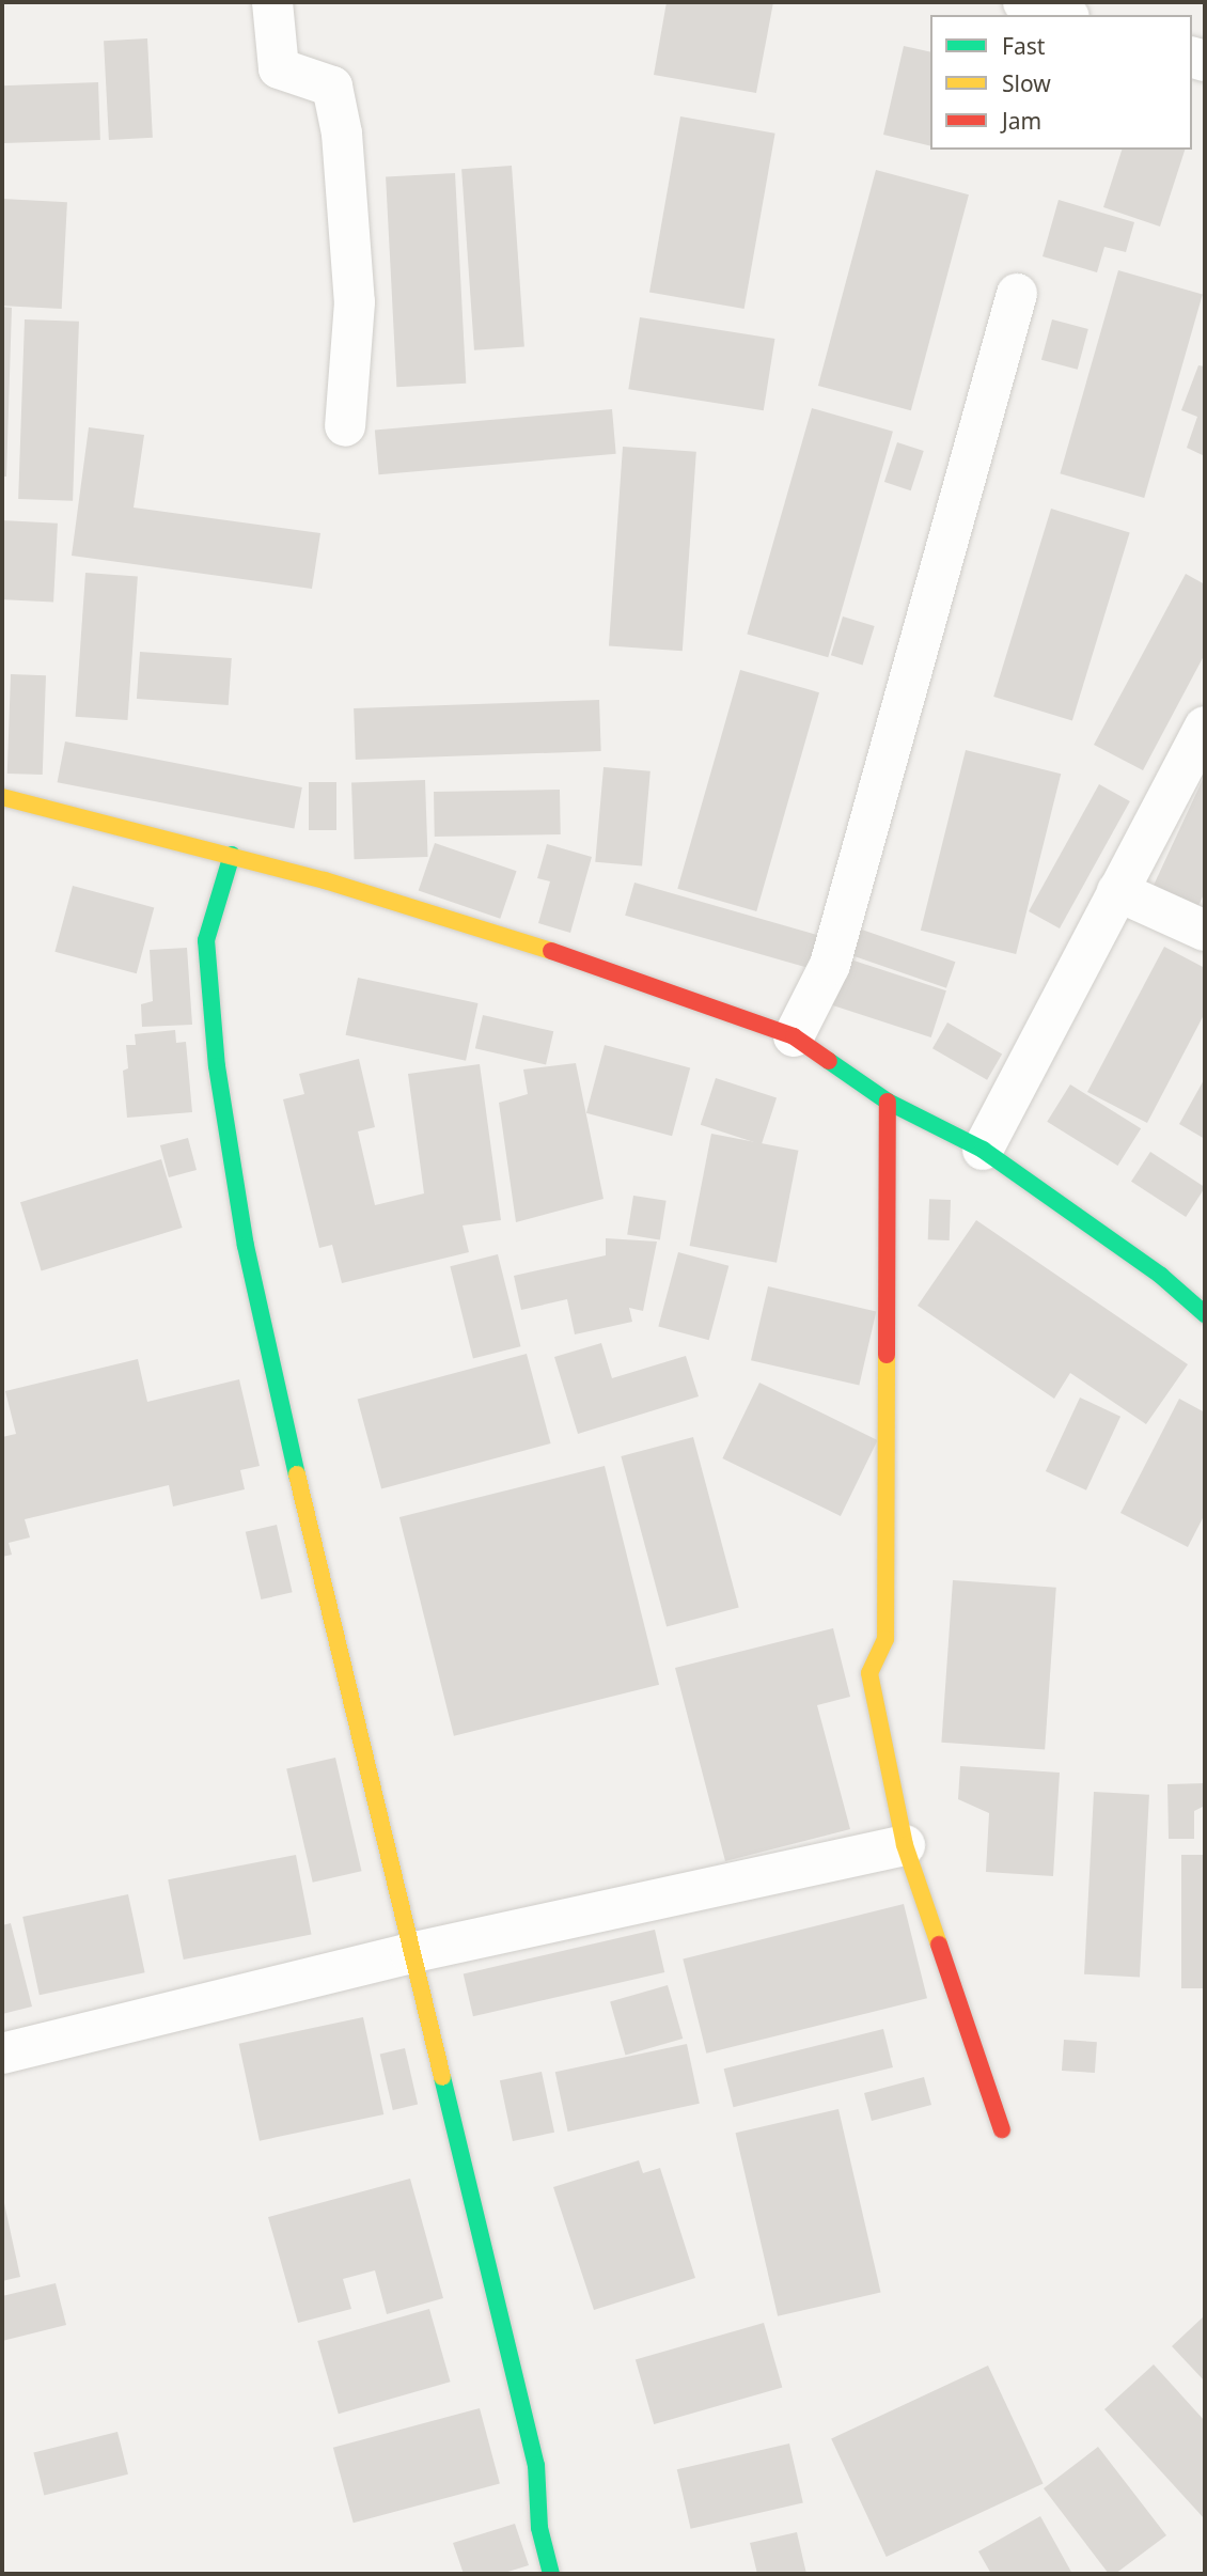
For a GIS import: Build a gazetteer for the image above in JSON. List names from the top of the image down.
{
  "legend": ["Fast", "Slow", "Jam"]
}
